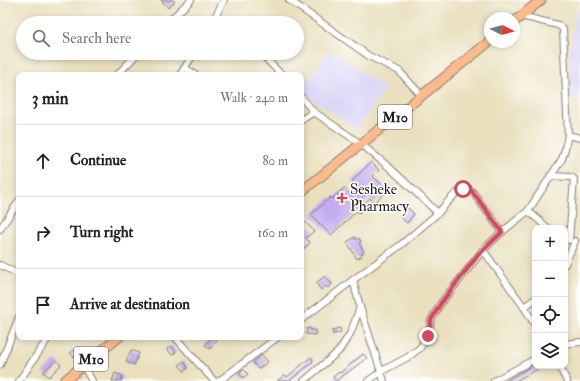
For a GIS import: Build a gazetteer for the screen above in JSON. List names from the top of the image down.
{
  "streets": {
    "main road": ["M10"]
  },
  "places": {
    "health": ["Sesheke Pharmacy"]
  },
  "north": "right",
  "page": {
    "search": "Search here",
    "heading": ["3 min", "Walk · 240 m"],
    "list": [
      ["Continue", "80 m"],
      ["Turn right", "160 m"],
      "Arrive at destination"
    ],
    "map_buttons": ["+", "−"]
  }
}
